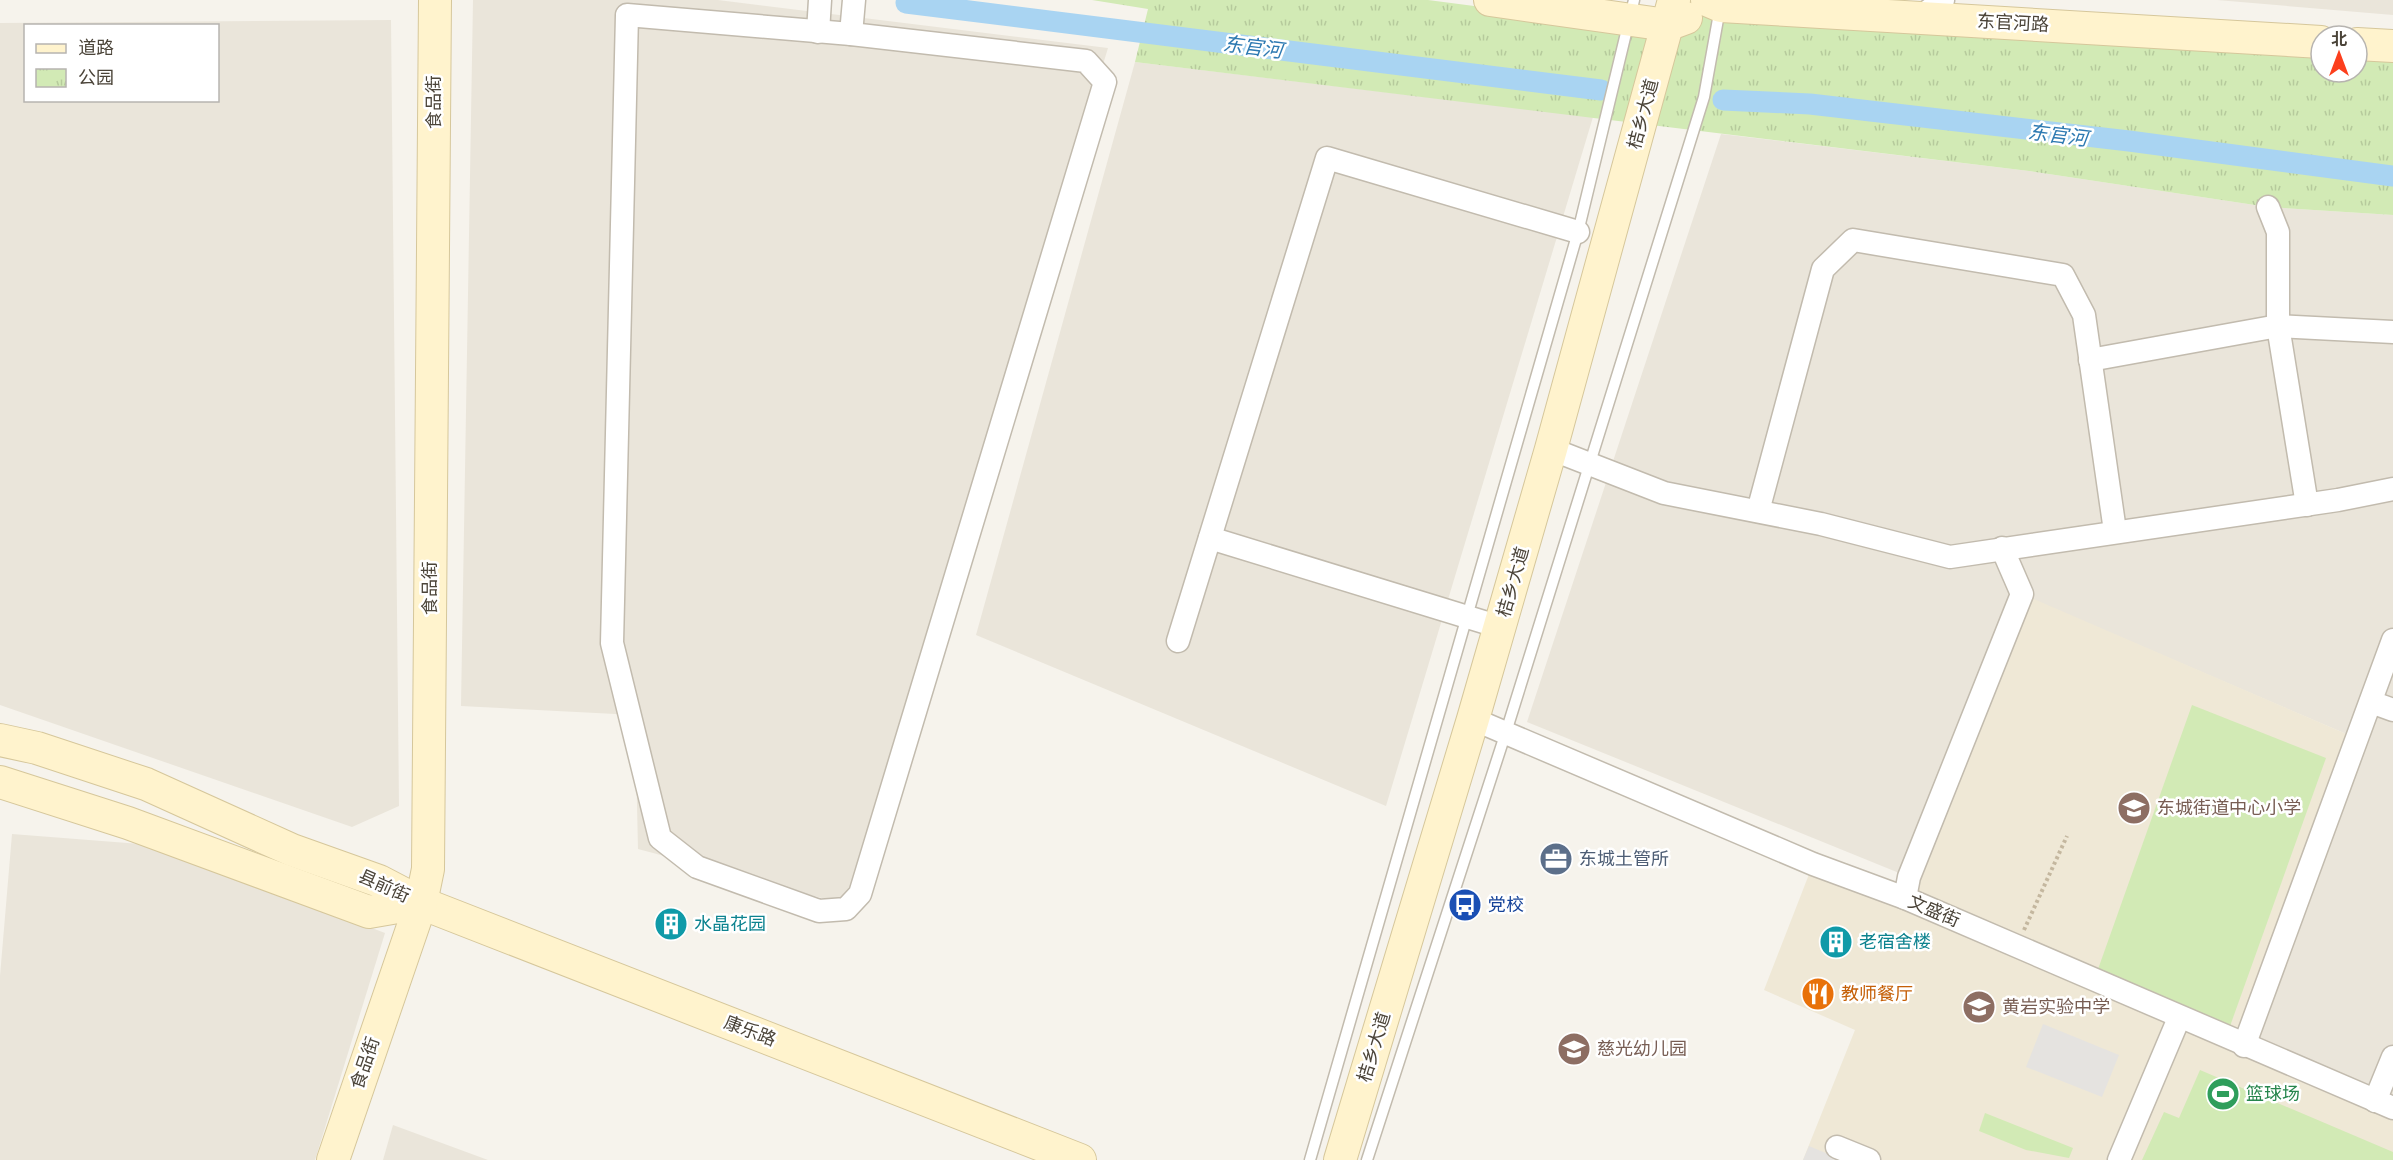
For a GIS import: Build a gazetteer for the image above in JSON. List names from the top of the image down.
{
  "streets": {
    "street": [
      "东官河路",
      "食品街",
      "桔乡大道",
      "县前街",
      "文盛街",
      "康乐路"
    ]
  },
  "crossings": [
    ["食品街", "县前街"],
    ["食品街", "康乐路"],
    ["桔乡大道", "文盛街"],
    ["县前街", "康乐路"]
  ],
  "water": ["东官河"],
  "places": {
    "school or university": ["东城街道中心小学", "黄岩实验中学", "慈光幼儿园"],
    "office": ["东城土管所"],
    "bus stop": ["党校"],
    "building": ["水晶花园", "老宿舍楼"],
    "restaurant": ["教师餐厅"],
    "sports": ["篮球场"]
  },
  "legend": ["道路", "公园"],
  "north": "top"
}
